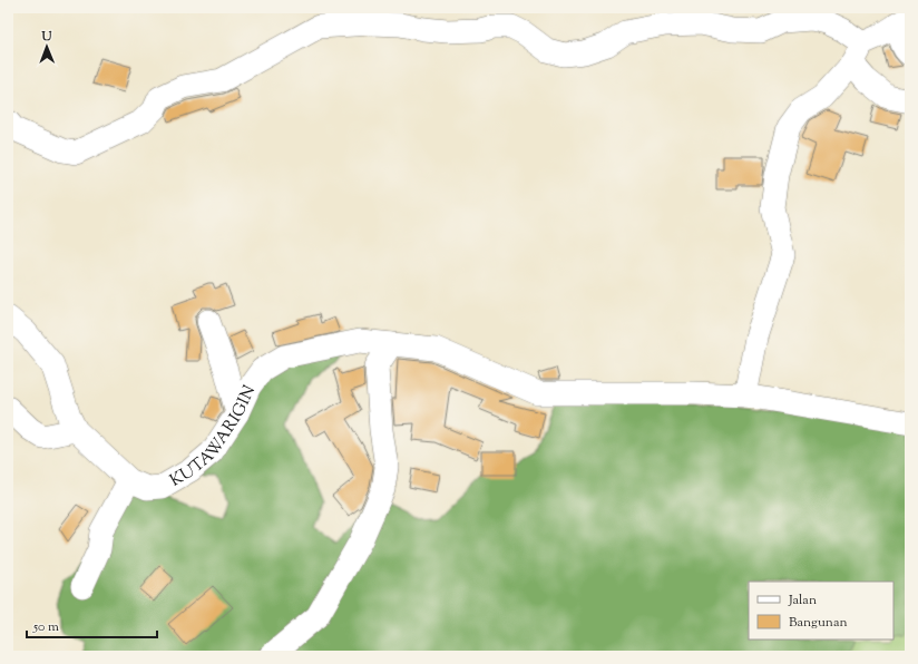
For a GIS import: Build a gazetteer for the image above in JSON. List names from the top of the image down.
{
  "streets": {
    "street": ["KUTAWARIGIN"]
  },
  "legend": ["Jalan", "Bangunan"],
  "scale_bar": "50 m",
  "north": "top"
}
